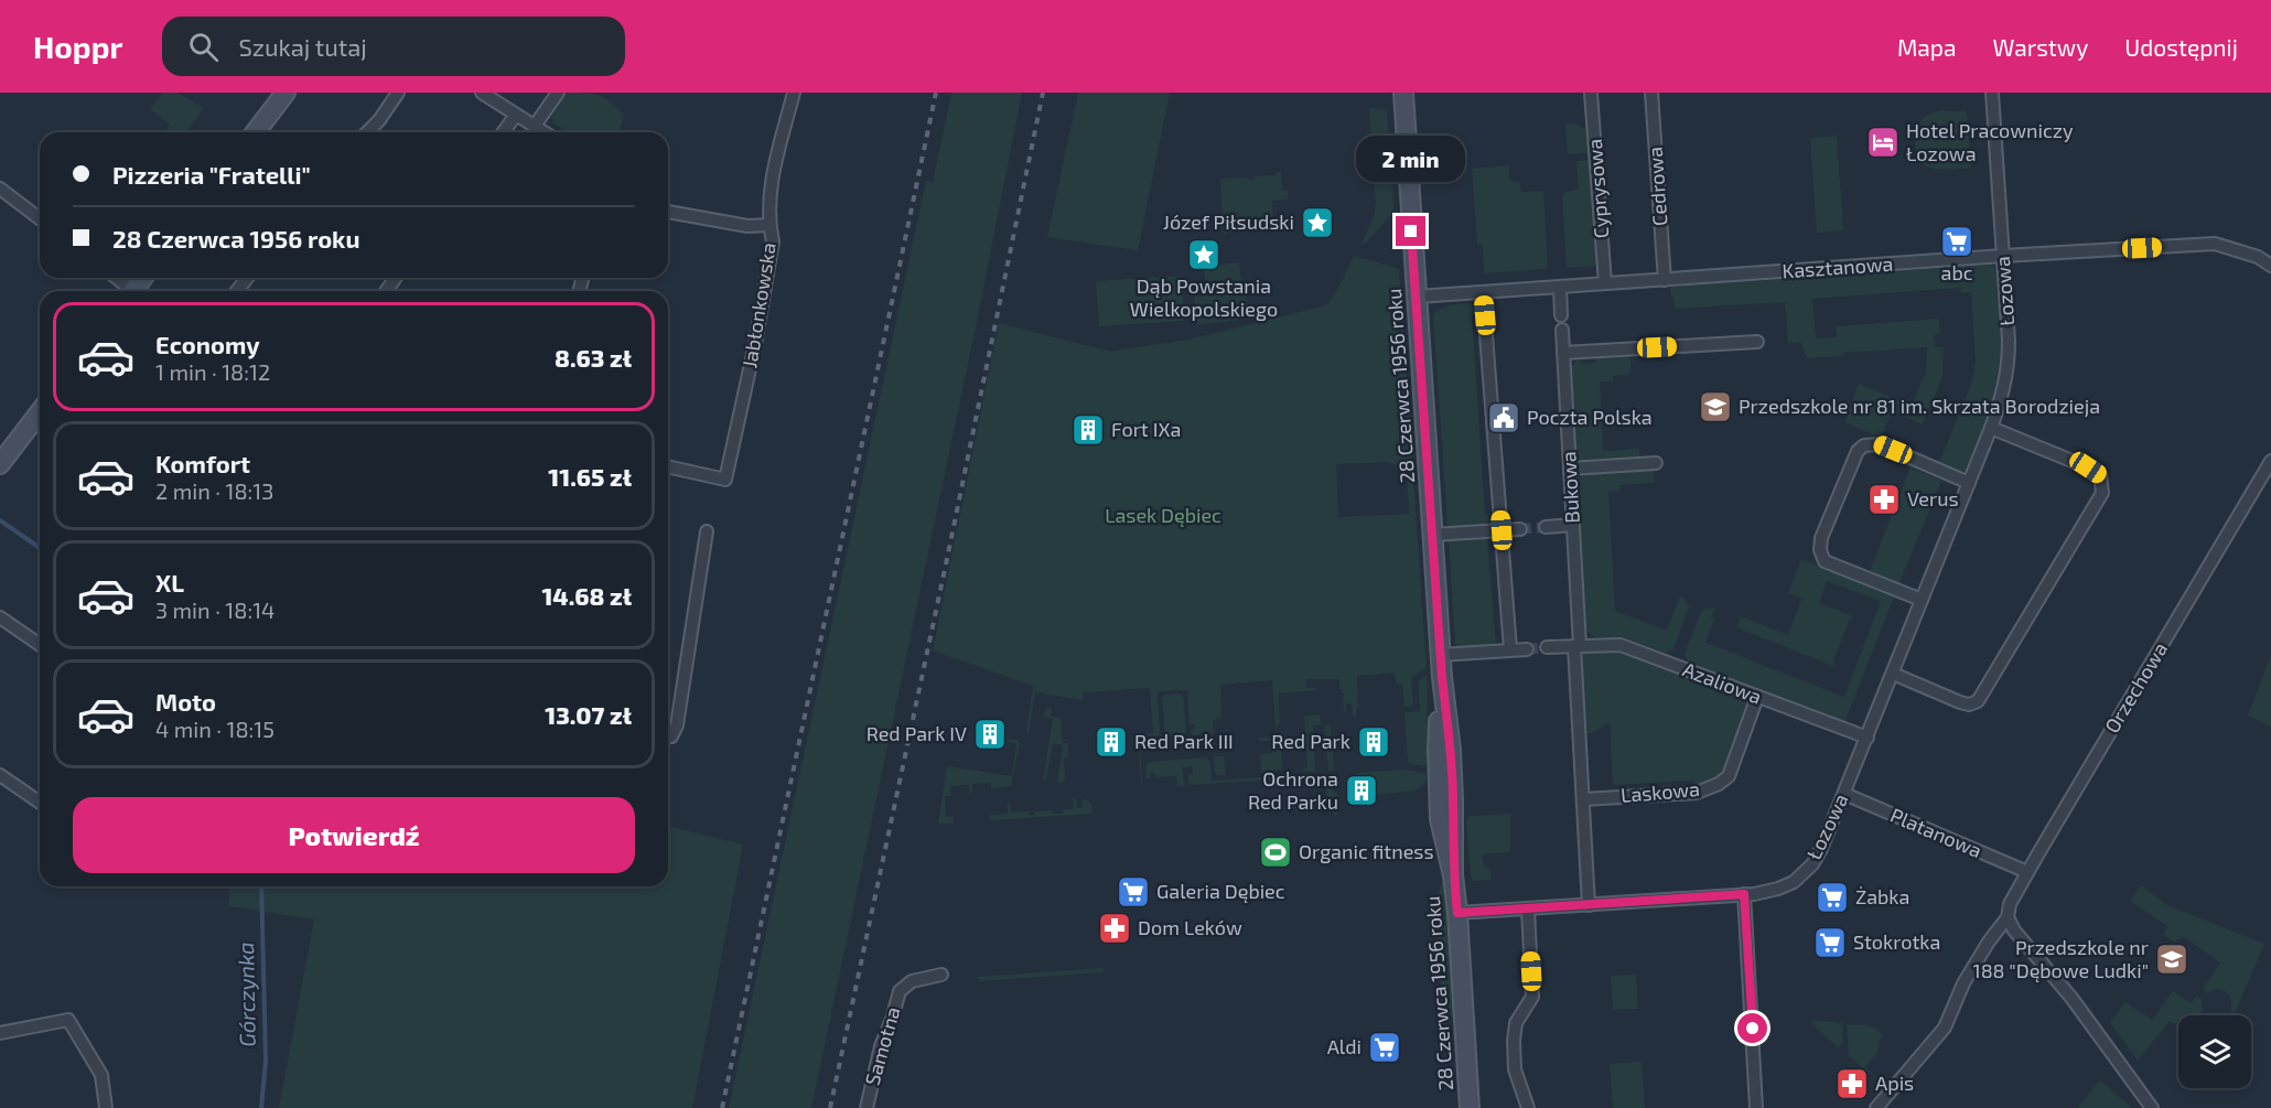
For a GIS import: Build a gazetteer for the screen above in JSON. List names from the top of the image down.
{
  "streets": {
    "street": [
      "Cedrowa",
      "Cyprysowa",
      "Kasztanowa",
      "Łozowa",
      "Jabłonkowska",
      "28 Czerwca 1956 roku",
      "Bukowa",
      "Azaliowa",
      "Orzechowa",
      "Laskowa",
      "Platanowa",
      "Samotna"
    ]
  },
  "crossings": [
    ["Cedrowa", "Kasztanowa"],
    ["Cyprysowa", "Kasztanowa"],
    ["Kasztanowa", "Łozowa"],
    ["Kasztanowa", "28 Czerwca 1956 roku"],
    ["Łozowa", "28 Czerwca 1956 roku"],
    ["Łozowa", "Bukowa"],
    ["Łozowa", "Azaliowa"],
    ["Łozowa", "Platanowa"],
    ["Bukowa", "Azaliowa"],
    ["Bukowa", "Laskowa"],
    ["Azaliowa", "Laskowa"],
    ["Orzechowa", "Platanowa"]
  ],
  "water": ["Górczynka"],
  "parks": ["Lasek Dębiec"],
  "places": {
    "hotel": ["Hotel Pracowniczy Łozowa"],
    "place": ["Józef Piłsudski", "Dąb Powstania Wielkopolskiego"],
    "supermarket": [
      "abc",
      "Galeria Dębiec",
      "Żabka",
      "Stokrotka",
      "Aldi"
    ],
    "school or university": ["Przedszkole nr 81 im. Skrzata Borodzieja", "Przedszkole nr 188 \"Dębowe Ludki\""],
    "public building": ["Poczta Polska"],
    "building": [
      "Fort IXa",
      "Red Park IV",
      "Red Park III",
      "Red Park",
      "Ochrona Red Parku"
    ],
    "pharmacy": ["Verus", "Dom Leków", "Apis"],
    "sports": ["Organic fitness"]
  },
  "page": {
    "header": "Hoppr",
    "search": "Szukaj tutaj",
    "nav": ["Mapa", "Warstwy", "Udostępnij"],
    "banner": ["Pizzeria \"Fratelli\"", "28 Czerwca 1956 roku"],
    "bubble": "2 min",
    "list": [
      {
        "name": "Economy",
        "note": "1 min · 18:12",
        "value": "8.63 zł"
      },
      {
        "name": "Komfort",
        "note": "2 min · 18:13",
        "value": "11.65 zł"
      },
      {
        "name": "XL",
        "note": "3 min · 18:14",
        "value": "14.68 zł"
      },
      {
        "name": "Moto",
        "note": "4 min · 18:15",
        "value": "13.07 zł"
      }
    ],
    "buttons": "Potwierdź"
  }
}
